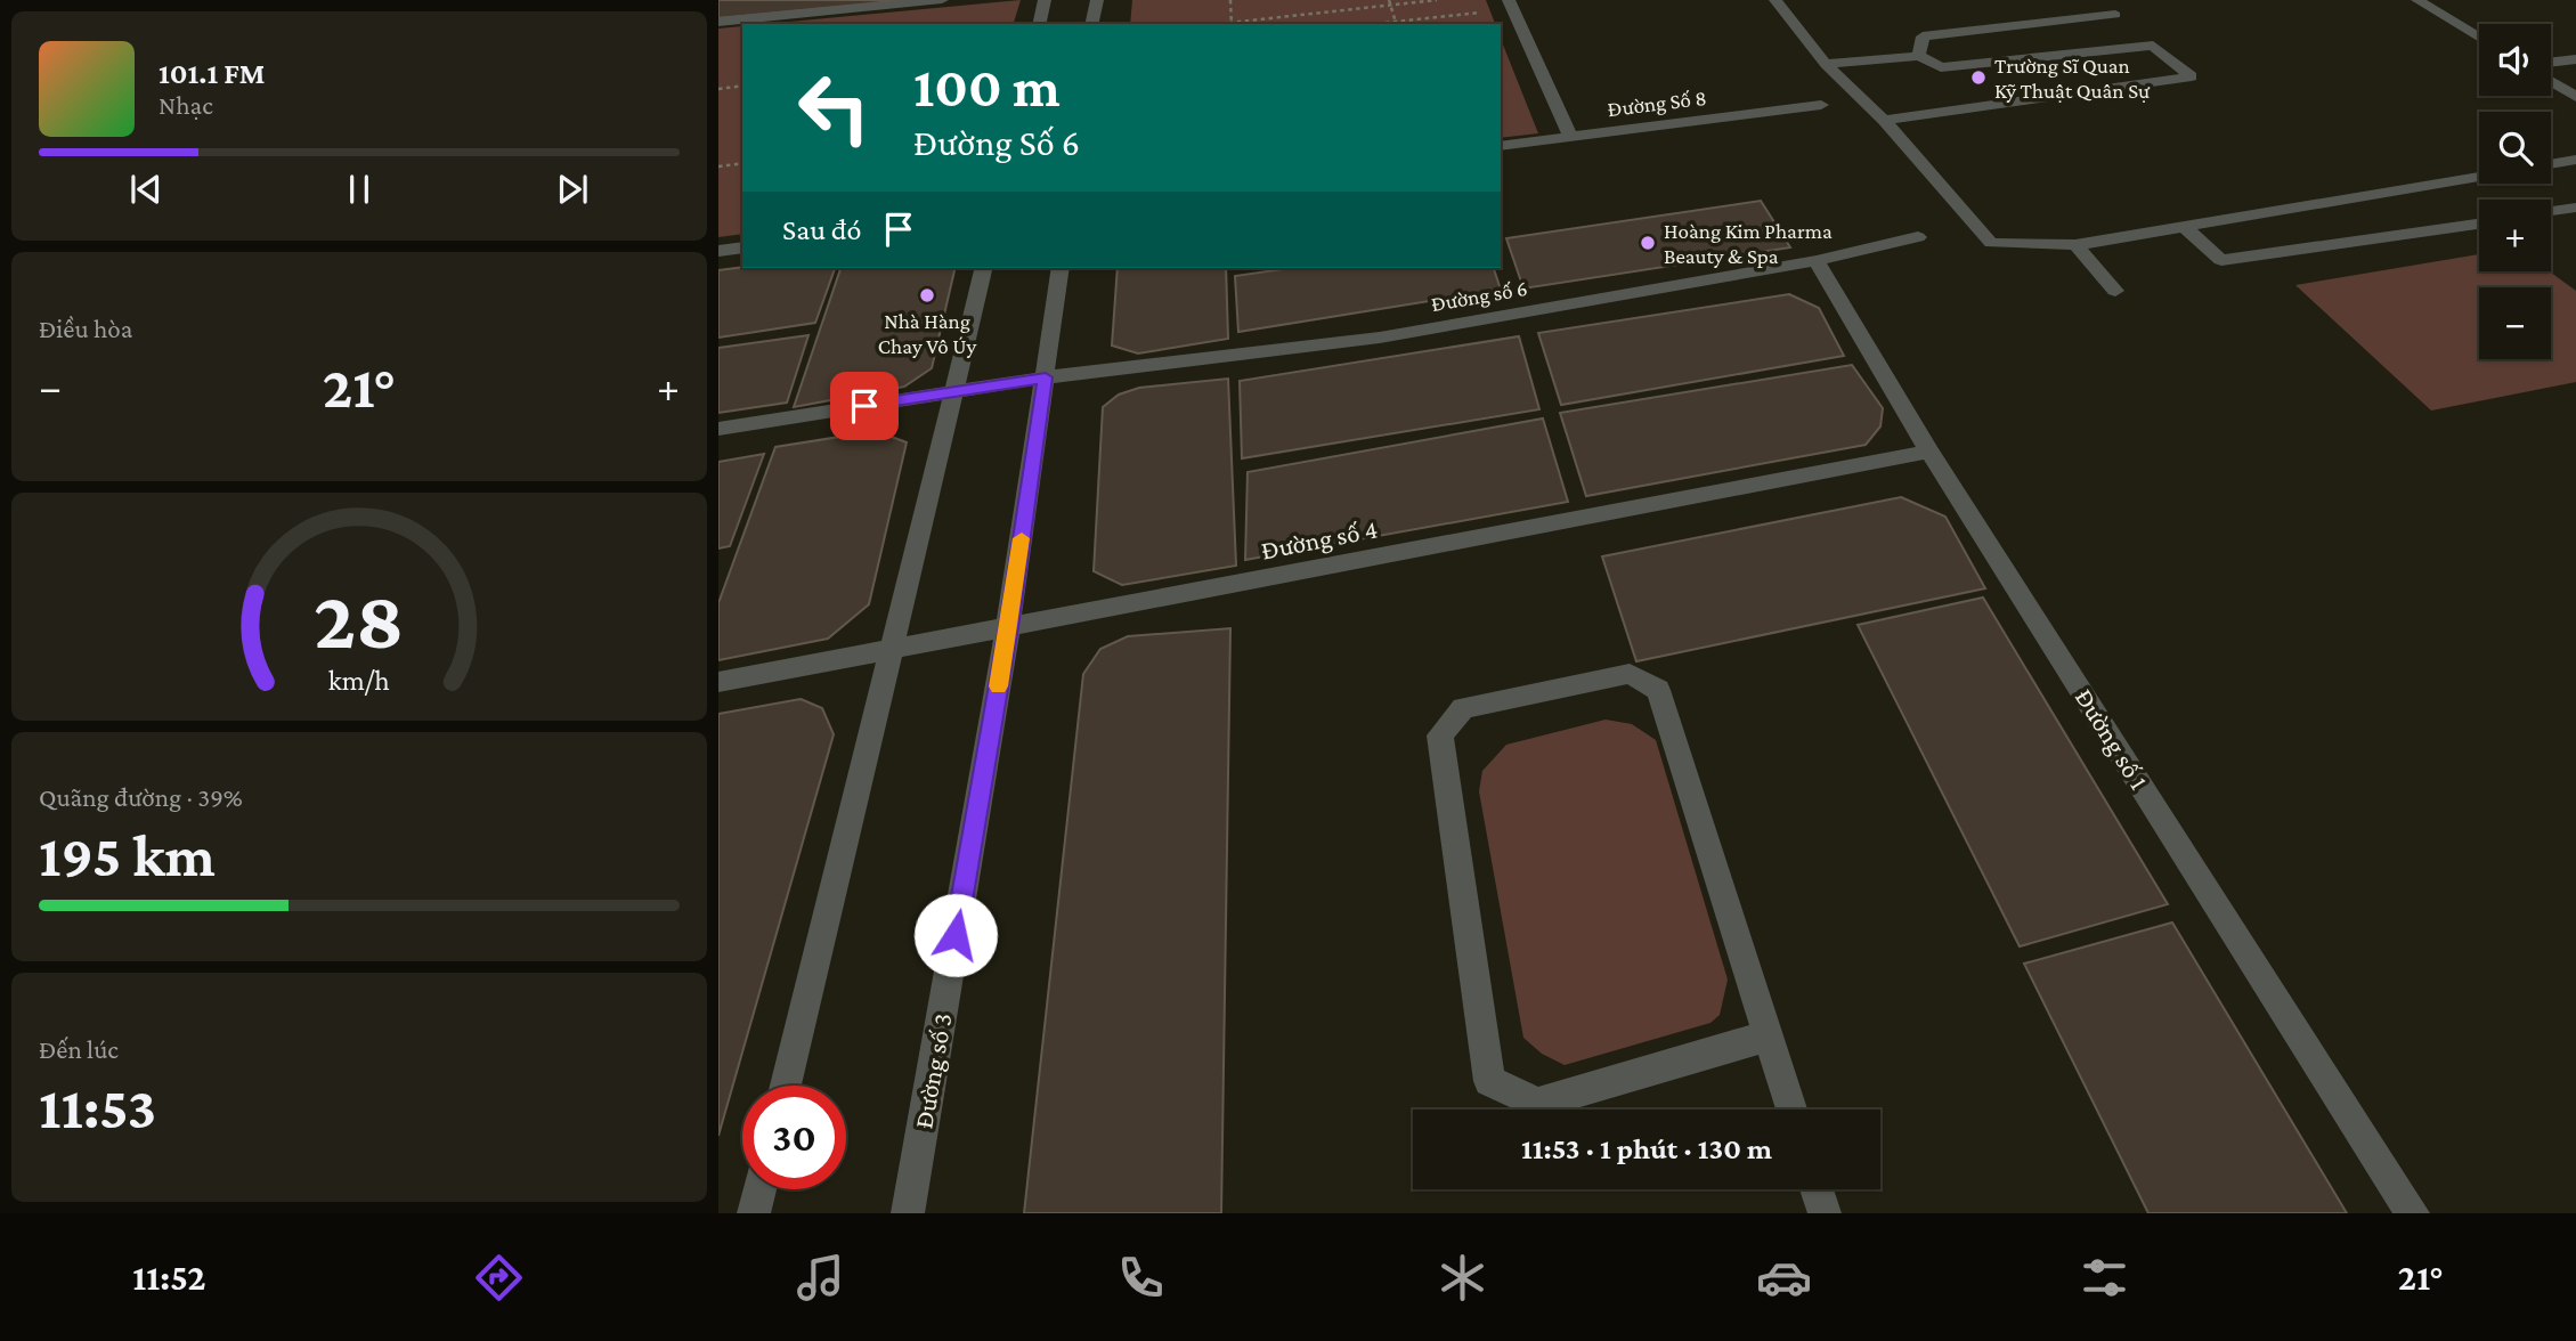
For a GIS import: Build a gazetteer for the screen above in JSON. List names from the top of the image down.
{
  "streets": {
    "street": [
      "Đường Số 8",
      "Đường số 6",
      "Đường số 4",
      "Đường số 1",
      "Đường số 3"
    ]
  },
  "crossings": [
    ["Đường số 6", "Đường số 1"],
    ["Đường số 6", "Đường số 3"],
    ["Đường số 4", "Đường số 1"],
    ["Đường số 4", "Đường số 3"]
  ],
  "places": ["Trường Sĩ Quan Kỹ Thuật Quân Sự", "Hoàng Kim Pharma Beauty & Spa", "Nhà Hàng Chay Vô Úy"],
  "page": {
    "map_buttons": ["+", "−"],
    "turn": ["100 m", "Đường Số 6"],
    "song": ["101.1 FM", "Nhạc"],
    "then": "Sau đó",
    "tile": [
      "Điều hòa",
      ["Quãng đường · 39%", "195 km"],
      ["Đến lúc", "11:53"]
    ],
    "heat": ["−", "21°", "+"],
    "limit": "30",
    "trip": "11:53 · 1 phút · 130 m",
    "tabs": ["11:52", "21°"],
    "gauge": ["28", "km/h"]
  }
}
